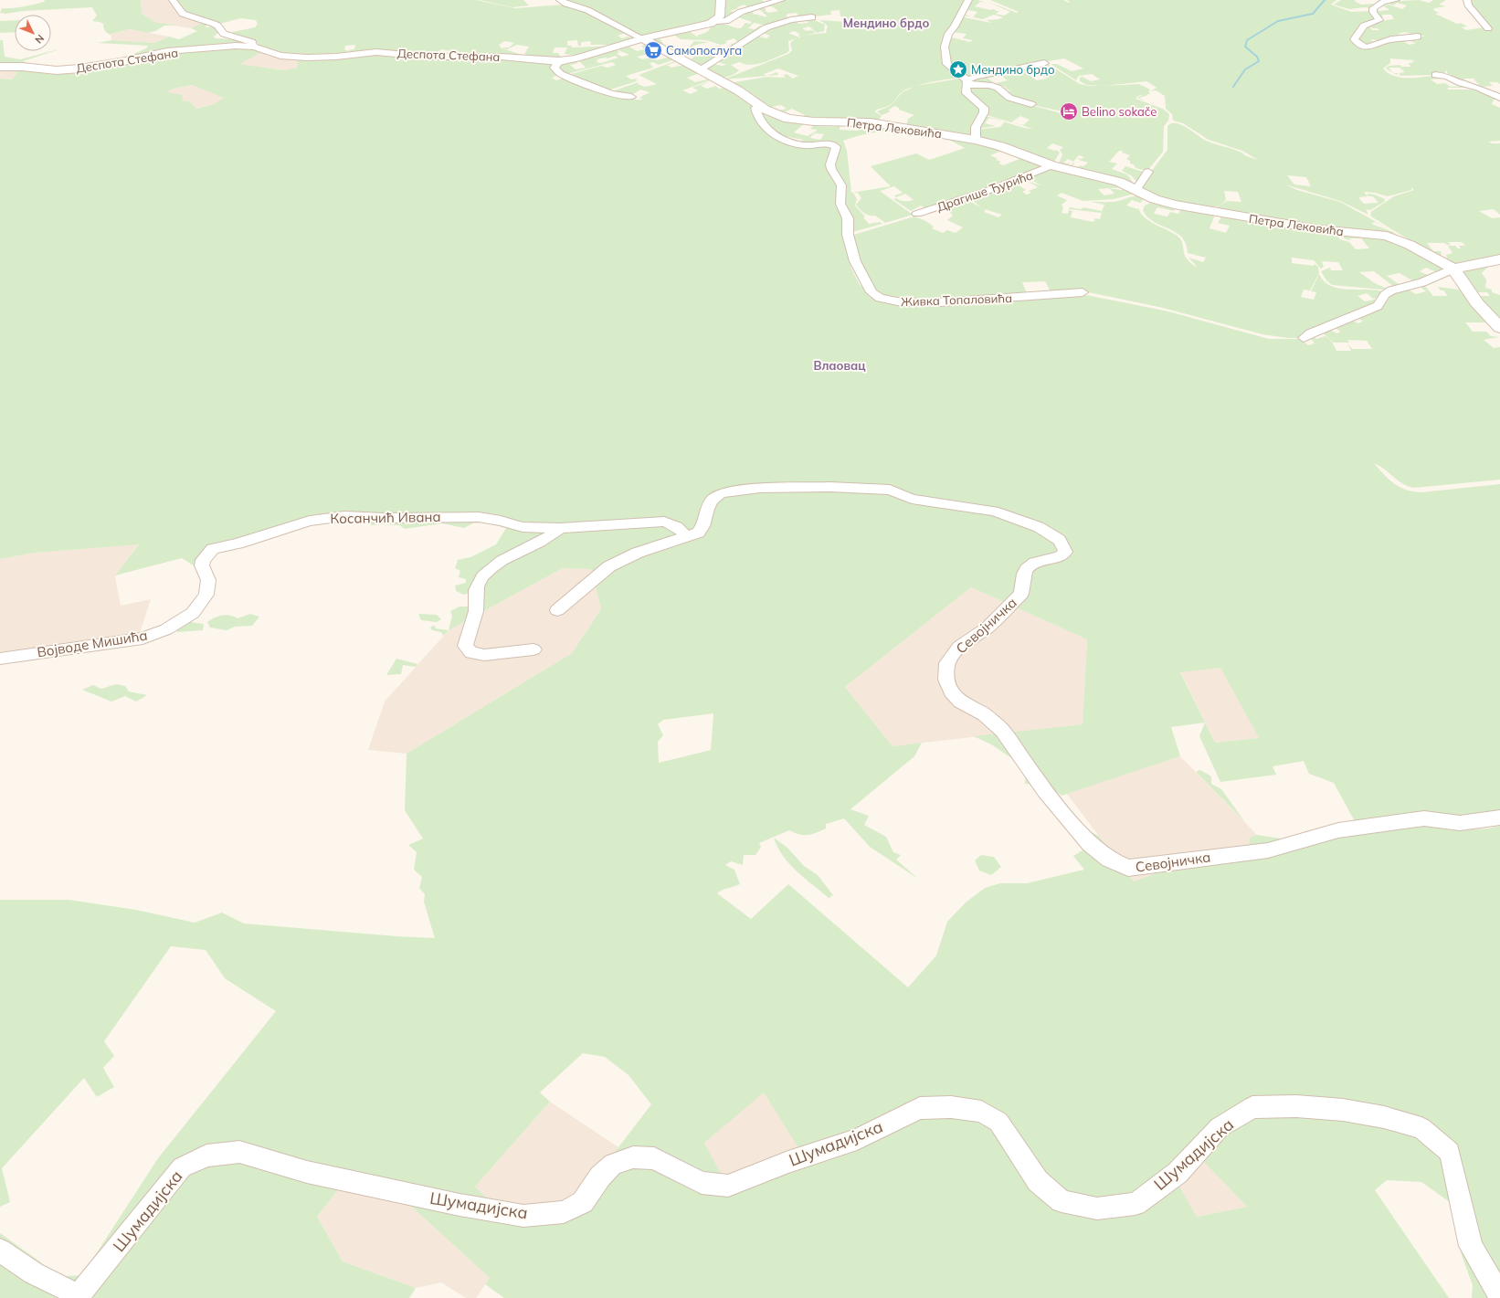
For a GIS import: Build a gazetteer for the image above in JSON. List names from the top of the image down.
{
  "streets": {
    "street": [
      "Деспота Стефана",
      "Петра Лековића",
      "Драгише Ђурића",
      "Живка Топаловића",
      "Косанчић Ивана",
      "Севојничка",
      "Војводе Мишића",
      "Шумадијска"
    ]
  },
  "crossings": [
    ["Деспота Стефана", "Петра Лековића"],
    ["Петра Лековића", "Драгише Ђурића"],
    ["Петра Лековића", "Живка Топаловића"],
    ["Косанчић Ивана", "Севојничка"],
    ["Косанчић Ивана", "Војводе Мишића"]
  ],
  "districts": ["Мендино брдо", "Влаовац"],
  "places": {
    "supermarket": ["Самопослуга"],
    "place": ["Мендино брдо"],
    "hotel": ["Belino sokače"]
  },
  "north": "bottom right"
}
